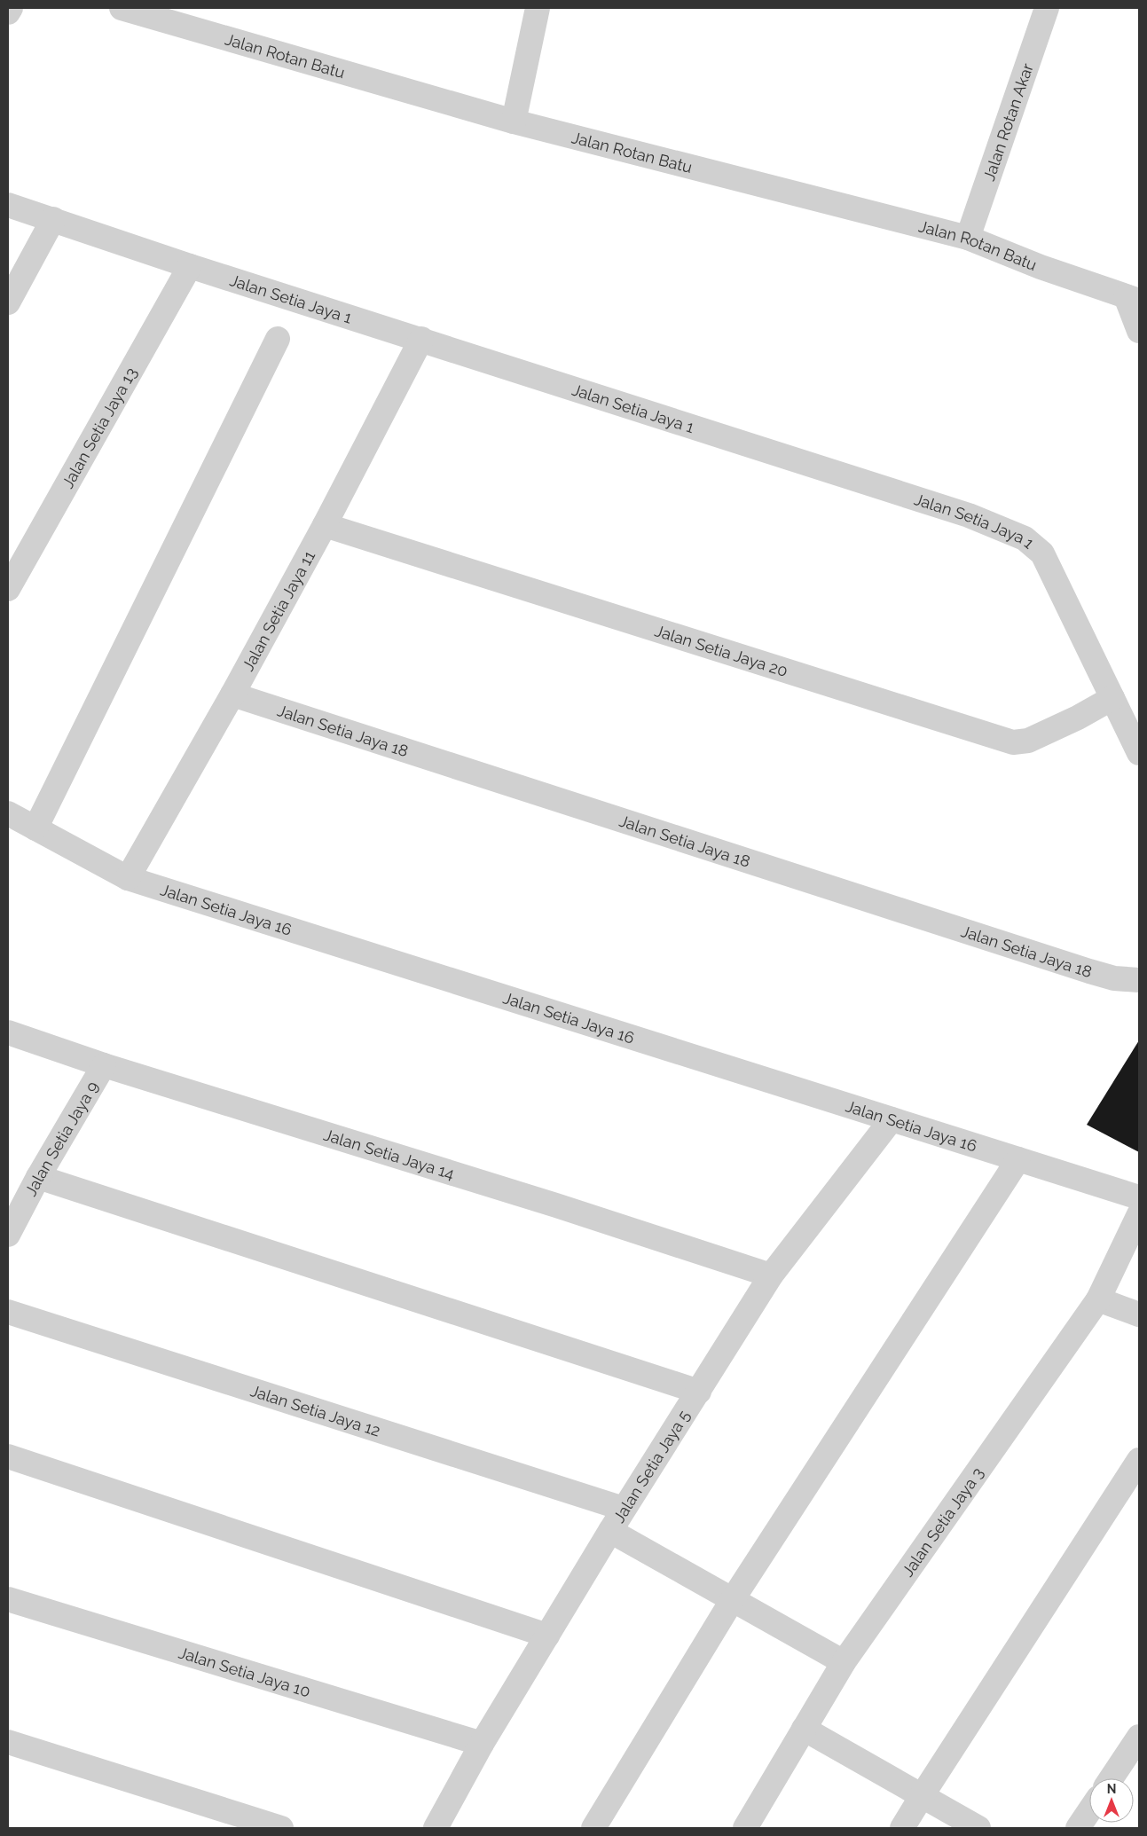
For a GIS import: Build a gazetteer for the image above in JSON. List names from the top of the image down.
{
  "streets": {
    "street": [
      "Jalan Rotan Batu",
      "Jalan Rotan Akar",
      "Jalan Setia Jaya 1",
      "Jalan Setia Jaya 13",
      "Jalan Setia Jaya 11",
      "Jalan Setia Jaya 20",
      "Jalan Setia Jaya 18",
      "Jalan Setia Jaya 16",
      "Jalan Setia Jaya 9",
      "Jalan Setia Jaya 14",
      "Jalan Setia Jaya 12",
      "Jalan Setia Jaya 5",
      "Jalan Setia Jaya 3",
      "Jalan Setia Jaya 10"
    ]
  },
  "crossings": [
    ["Jalan Rotan Batu", "Jalan Rotan Akar"],
    ["Jalan Setia Jaya 1", "Jalan Setia Jaya 13"],
    ["Jalan Setia Jaya 1", "Jalan Setia Jaya 11"],
    ["Jalan Setia Jaya 1", "Jalan Setia Jaya 20"],
    ["Jalan Setia Jaya 11", "Jalan Setia Jaya 20"],
    ["Jalan Setia Jaya 11", "Jalan Setia Jaya 18"],
    ["Jalan Setia Jaya 11", "Jalan Setia Jaya 16"],
    ["Jalan Setia Jaya 16", "Jalan Setia Jaya 5"],
    ["Jalan Setia Jaya 9", "Jalan Setia Jaya 14"],
    ["Jalan Setia Jaya 14", "Jalan Setia Jaya 5"],
    ["Jalan Setia Jaya 12", "Jalan Setia Jaya 5"],
    ["Jalan Setia Jaya 5", "Jalan Setia Jaya 10"]
  ],
  "north": "top"
}
